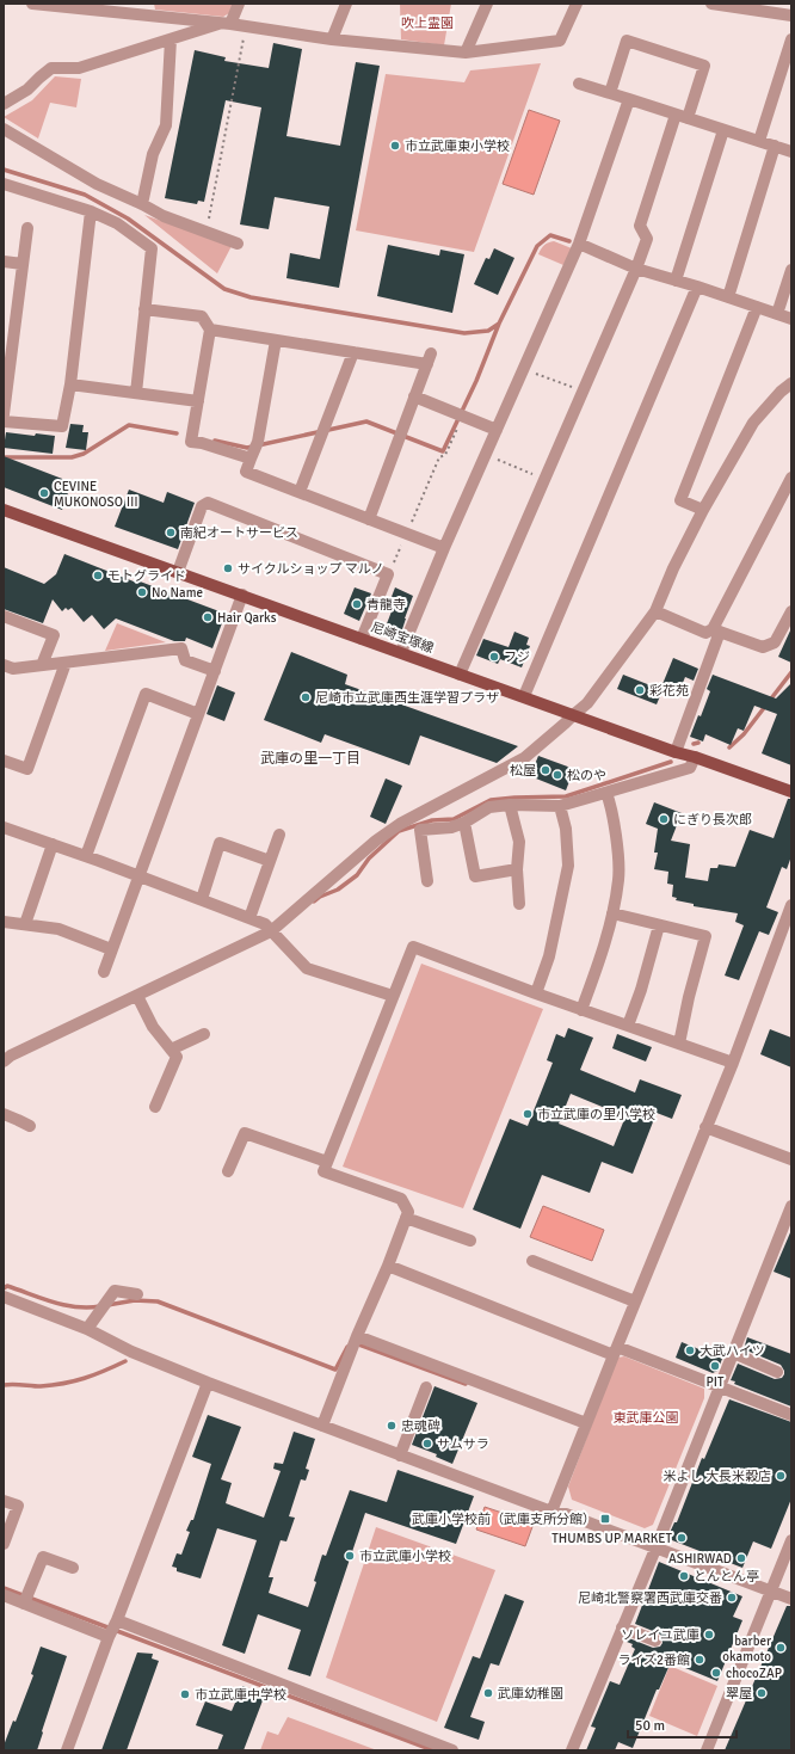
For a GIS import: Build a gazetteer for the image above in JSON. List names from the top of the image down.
{
  "streets": {
    "main road": ["尼崎宝塚線"]
  },
  "districts": ["武庫の里一丁目"],
  "parks": ["吹上霊園", "東武庫公園"],
  "places": {
    "other": [
      "市立武庫東小学校",
      "CEVINE MUKONOSO Ⅲ",
      "南紀オートサービス",
      "サイクルショップ マルノ",
      "モトグライド",
      "No Name",
      "青龍寺",
      "Hair Qarks",
      "フジ",
      "彩花苑",
      "尼崎市立武庫西生涯学習プラザ",
      "松屋",
      "松のや",
      "にぎり長次郎",
      "市立武庫の里小学校",
      "大武ハイツ",
      "PIT",
      "忠魂碑",
      "サムサラ",
      "米よし 大長米穀店",
      "THUMBS UP MARKET",
      "市立武庫小学校",
      "ASHIRWAD",
      "とんとん亭",
      "尼崎北警察署西武庫交番",
      "ソレイユ武庫",
      "barber okamoto",
      "ライズ2番館",
      "chocoZAP",
      "武庫幼稚園",
      "翠屋",
      "市立武庫中学校"
    ],
    "transit": ["武庫小学校前（武庫支所分館）"]
  },
  "scale_bar": "50 m"
}
